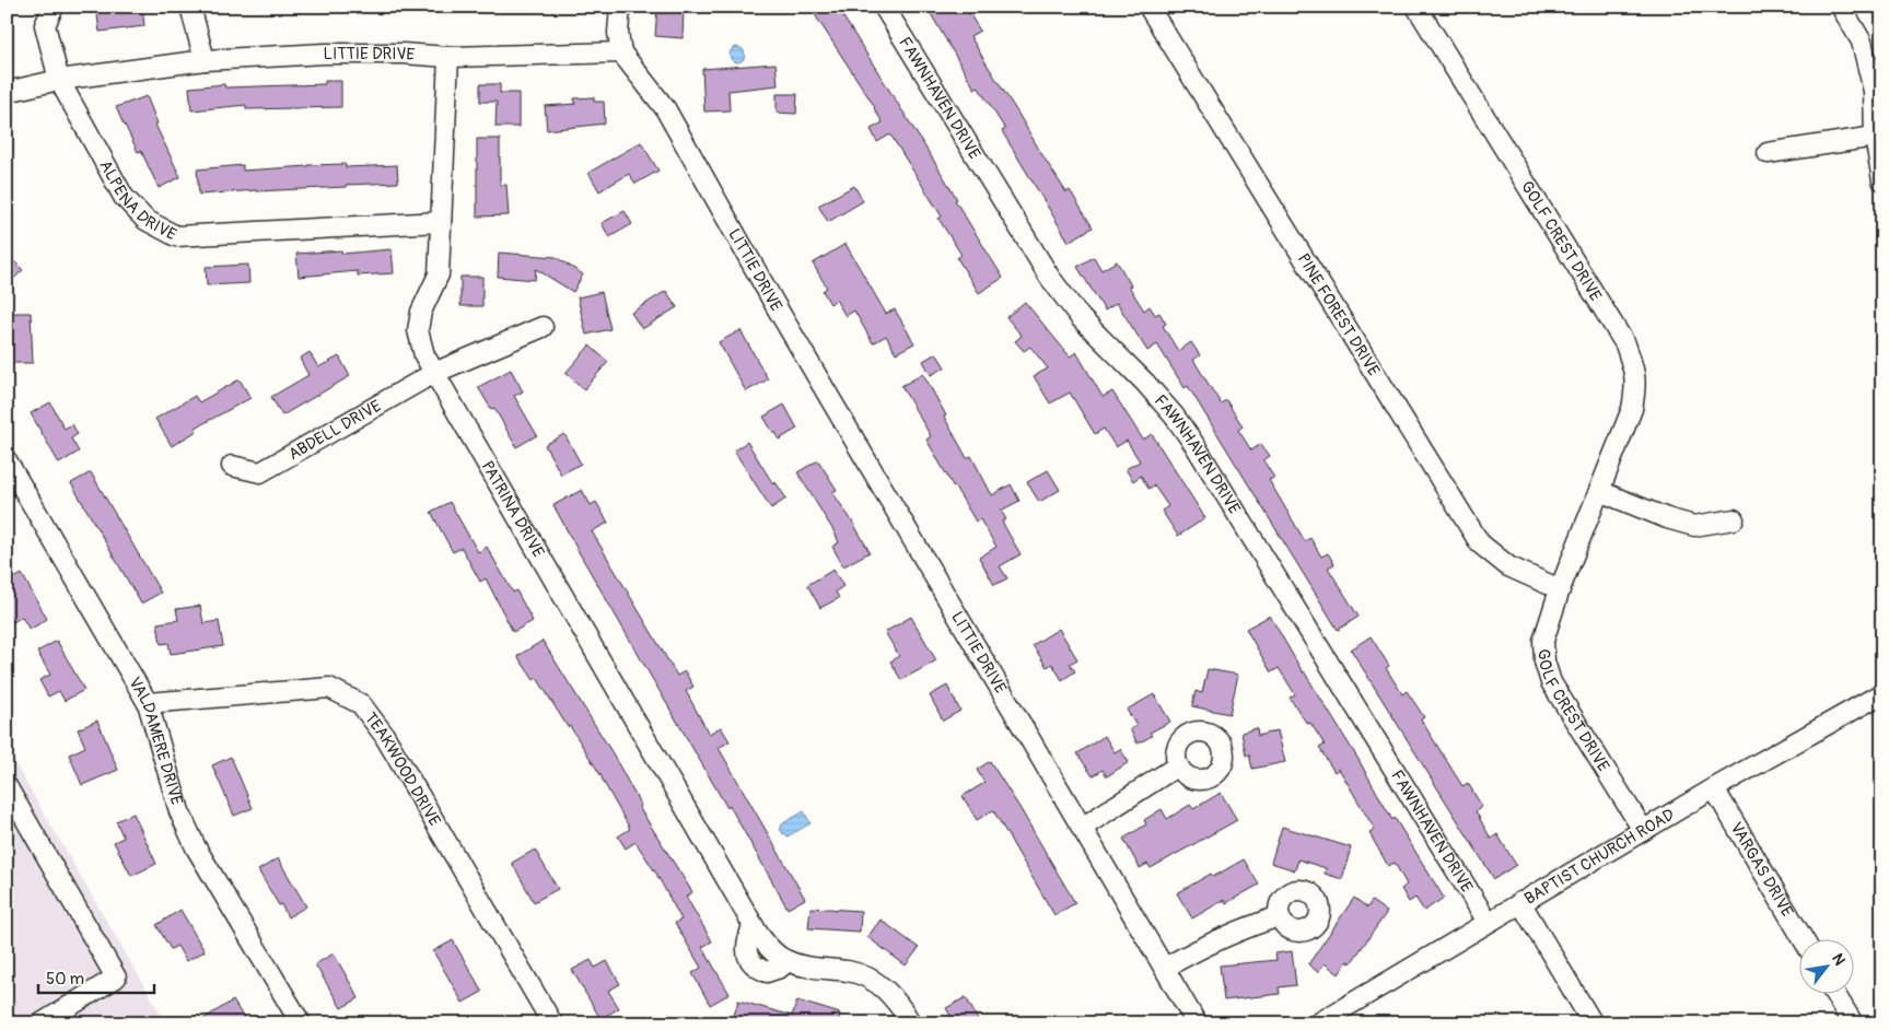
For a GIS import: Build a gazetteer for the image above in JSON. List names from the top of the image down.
{
  "streets": {
    "street": [
      "LITTIE DRIVE",
      "FAWNHAVEN DRIVE",
      "ALPENA DRIVE",
      "GOLF CREST DRIVE",
      "PINE FOREST DRIVE",
      "ABDELL DRIVE",
      "PATRINA DRIVE",
      "VALDAMERE DRIVE",
      "TEAKWOOD DRIVE",
      "BAPTIST CHURCH ROAD",
      "VARGAS DRIVE"
    ]
  },
  "crossings": [
    ["LITTIE DRIVE", "ALPENA DRIVE"],
    ["LITTIE DRIVE", "PATRINA DRIVE"],
    ["FAWNHAVEN DRIVE", "BAPTIST CHURCH ROAD"],
    ["ALPENA DRIVE", "PATRINA DRIVE"],
    ["GOLF CREST DRIVE", "PINE FOREST DRIVE"],
    ["GOLF CREST DRIVE", "BAPTIST CHURCH ROAD"],
    ["ABDELL DRIVE", "PATRINA DRIVE"],
    ["VALDAMERE DRIVE", "TEAKWOOD DRIVE"],
    ["BAPTIST CHURCH ROAD", "VARGAS DRIVE"]
  ],
  "scale_bar": "50 m",
  "north": "top right"
}
